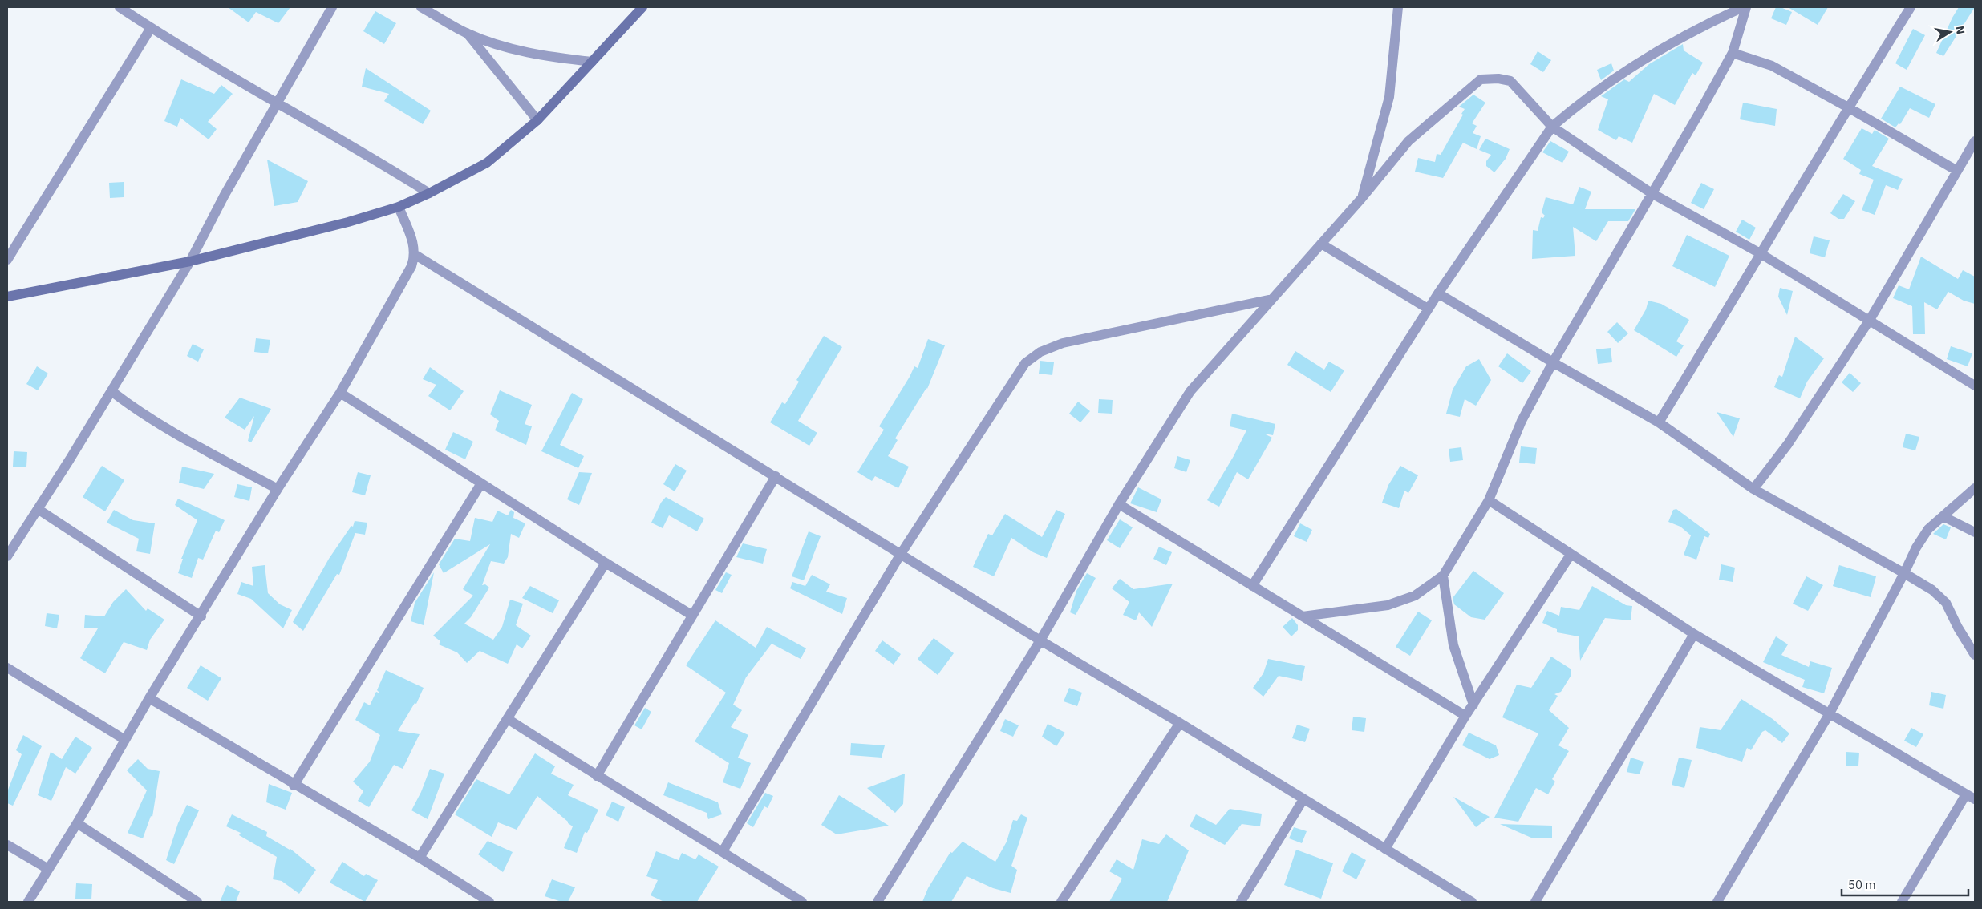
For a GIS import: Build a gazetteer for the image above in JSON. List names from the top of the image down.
{
  "scale_bar": "50 m",
  "north": "right"
}
